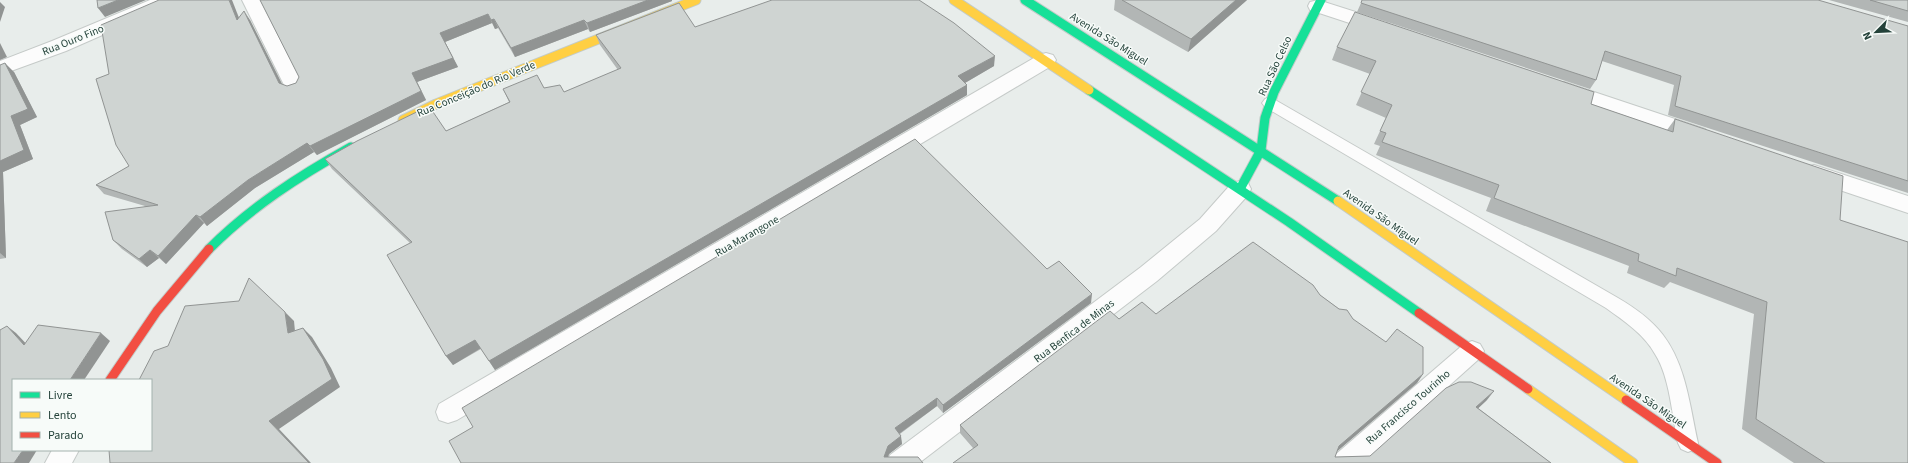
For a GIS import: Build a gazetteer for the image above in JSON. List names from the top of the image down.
{
  "streets": {
    "main road": ["Avenida São Miguel", "Rua São Celso", "Rua Conceição do Rio Verde"],
    "street": [
      "Rua Ouro Fino",
      "Rua Marangone",
      "Rua Benfica de Minas",
      "Rua Francisco Tourinho"
    ]
  },
  "crossings": [
    ["Avenida São Miguel", "Rua São Celso"],
    ["Rua São Celso", "Rua Benfica de Minas"]
  ],
  "legend": ["Livre", "Lento", "Parado"],
  "north": "bottom left"
}
